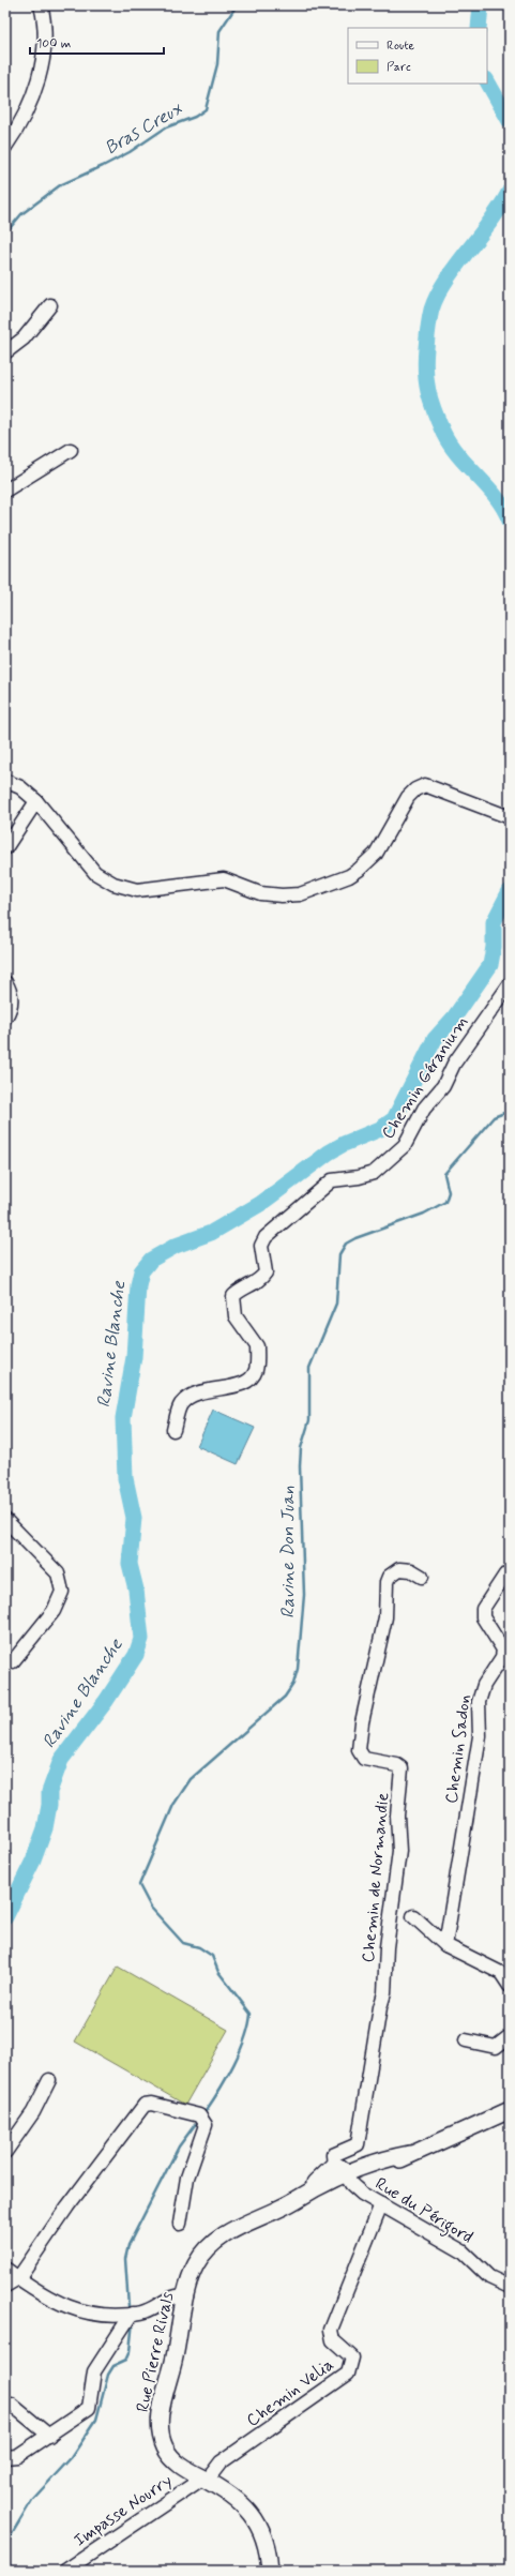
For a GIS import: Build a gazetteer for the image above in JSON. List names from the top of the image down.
{
  "streets": {
    "main road": ["Rue Pierre Rivals"],
    "street": [
      "Chemin Géranium",
      "Chemin Sadon",
      "Chemin de Normandie",
      "Rue du Périgord",
      "Chemin Velia",
      "Impasse Nourry"
    ]
  },
  "crossings": [
    ["Chemin de Normandie", "Rue du Périgord"],
    ["Chemin de Normandie", "Rue Pierre Rivals"],
    ["Rue du Périgord", "Rue Pierre Rivals"],
    ["Rue du Périgord", "Chemin Velia"],
    ["Rue Pierre Rivals", "Chemin Velia"],
    ["Rue Pierre Rivals", "Impasse Nourry"],
    ["Chemin Velia", "Impasse Nourry"]
  ],
  "water": ["Bras Creux", "Ravine Blanche", "Ravine Don Juan"],
  "legend": ["Route", "Parc"],
  "scale_bar": "100 m"
}
